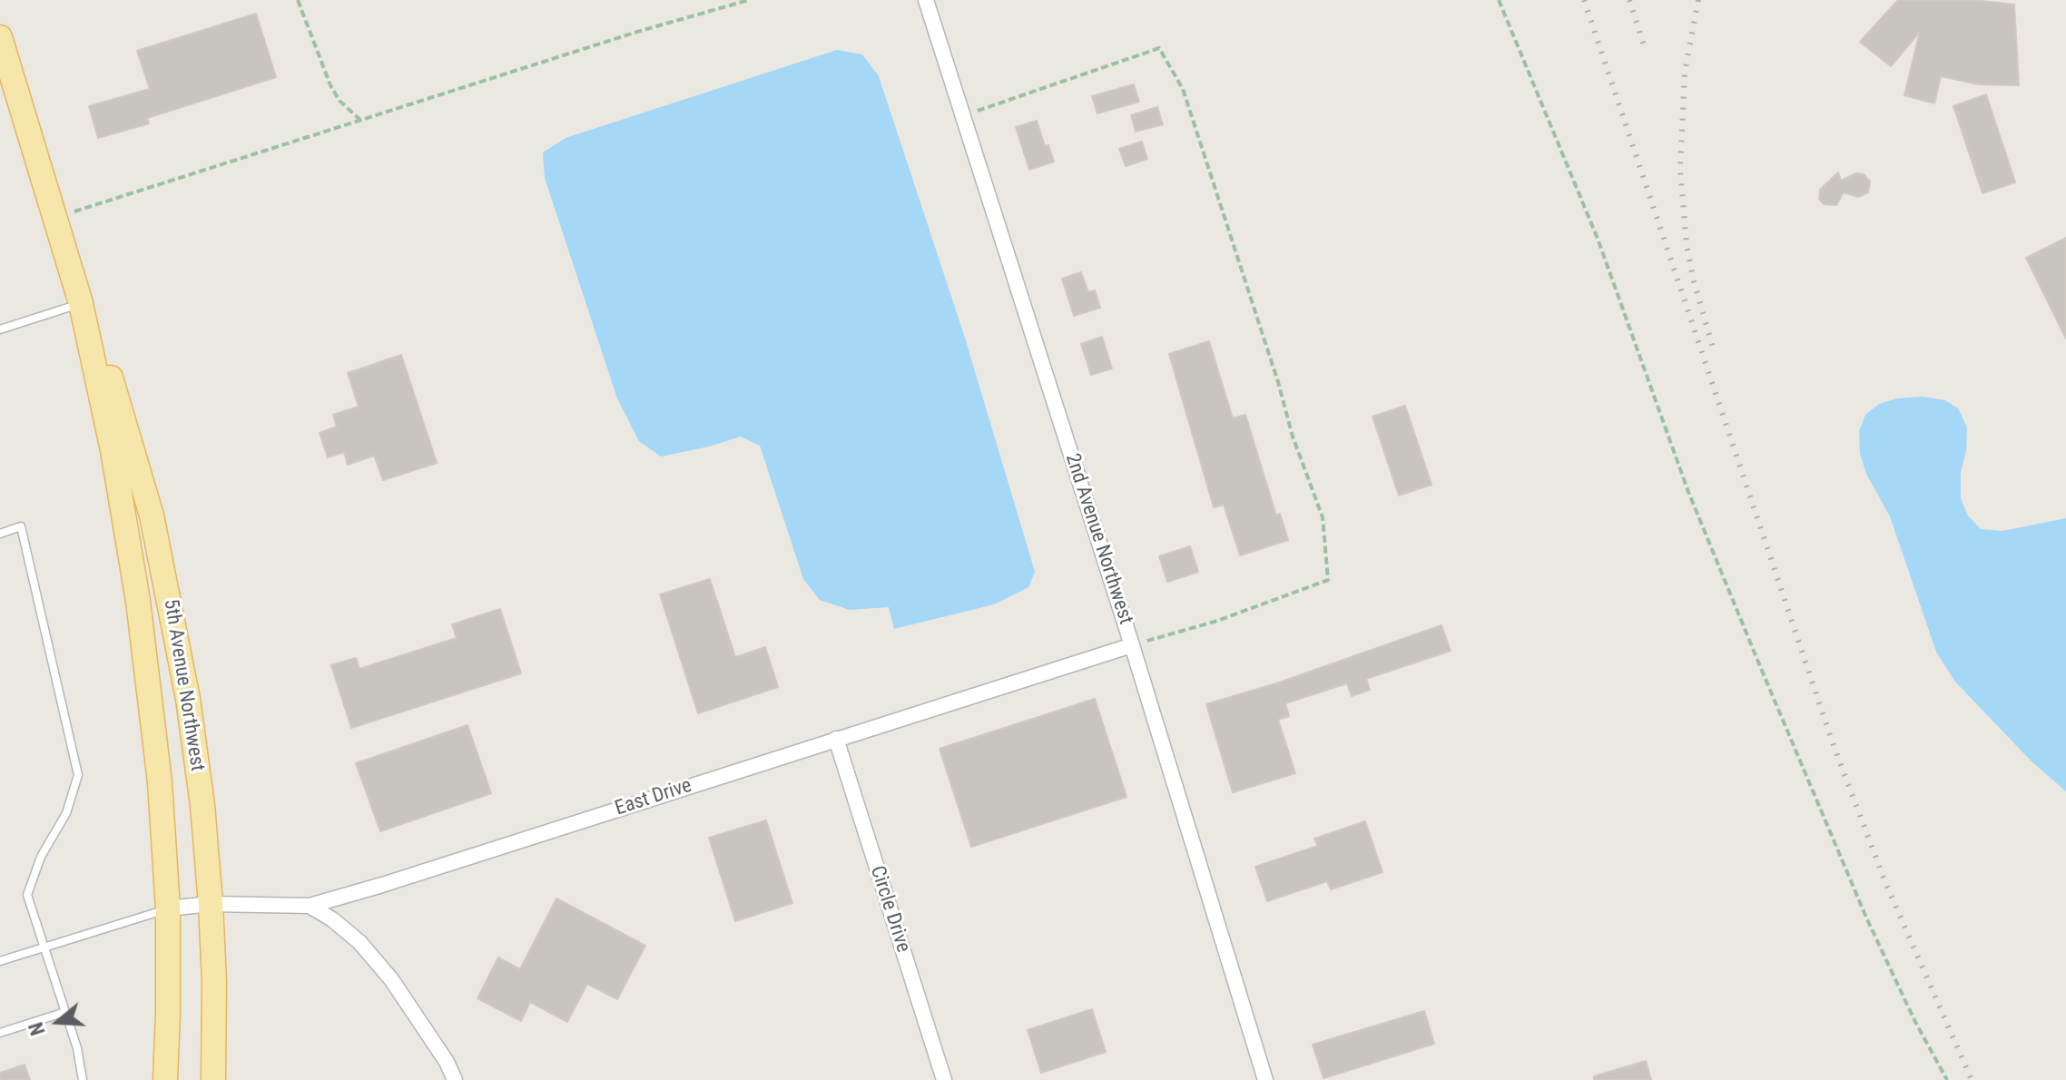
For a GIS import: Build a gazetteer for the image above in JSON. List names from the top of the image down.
{
  "streets": {
    "main road": ["5th Avenue Northwest"],
    "street": ["2nd Avenue Northwest", "East Drive", "Circle Drive"]
  },
  "crossings": [
    ["2nd Avenue Northwest", "East Drive"],
    ["5th Avenue Northwest", "East Drive"],
    ["East Drive", "Circle Drive"]
  ],
  "north": "left"
}
